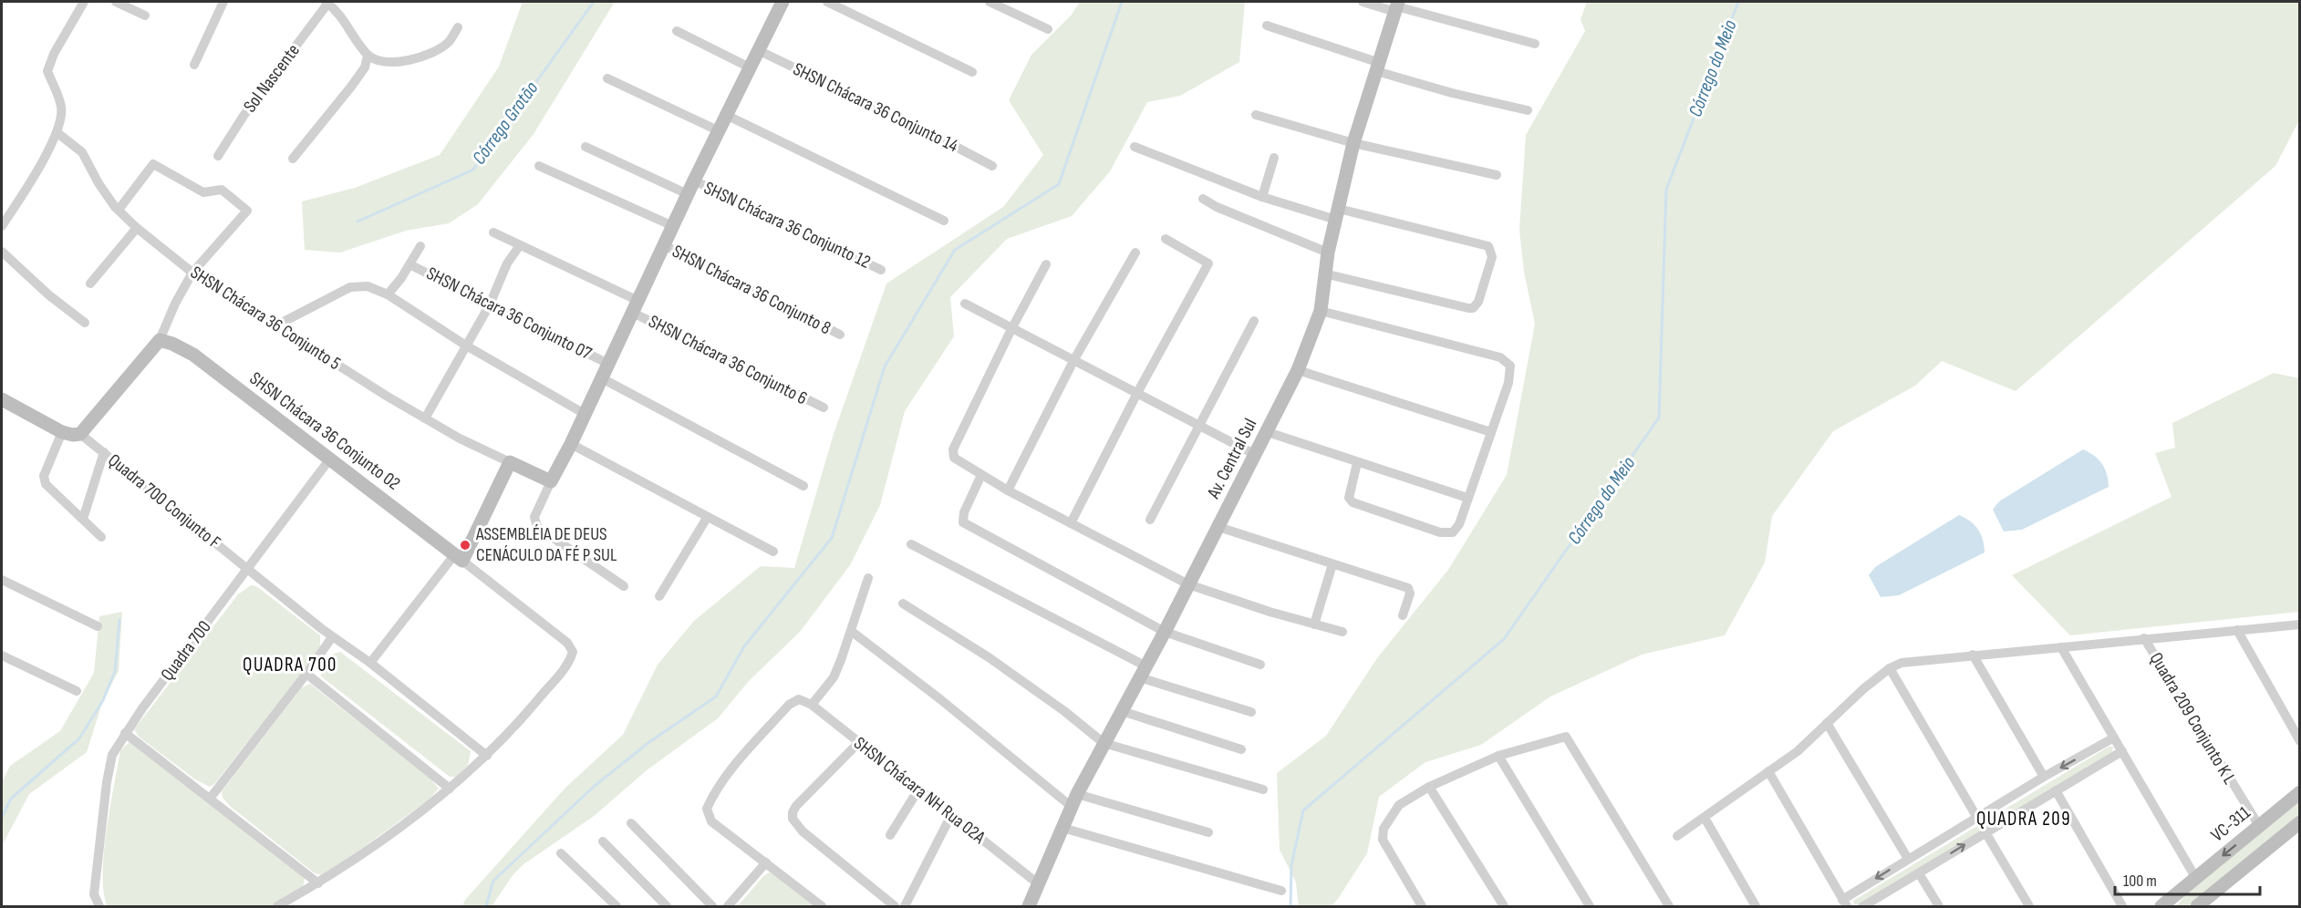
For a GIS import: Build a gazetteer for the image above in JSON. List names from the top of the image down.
{
  "streets": {
    "street": [
      "Sol Nascente",
      "SHSN Chácara 36 Conjunto 14",
      "SHSN Chácara 36 Conjunto 12",
      "SHSN Chácara 36 Conjunto 8",
      "SHSN Chácara 36 Conjunto 07",
      "SHSN Chácara 36 Conjunto 5",
      "SHSN Chácara 36 Conjunto 6",
      "SHSN Chácara 36 Conjunto 02",
      "Av. Central Sul",
      "Quadra 700 Conjunto F",
      "Quadra 700",
      "Quadra 209 Conjunto K L",
      "SHSN Chácara NH Rua 02A",
      "VC-311"
    ]
  },
  "crossings": [
    ["SHSN Chácara 36 Conjunto 02", "Quadra 700"],
    ["Av. Central Sul", "SHSN Chácara NH Rua 02A"],
    ["Quadra 700 Conjunto F", "Quadra 700"],
    ["Quadra 209 Conjunto K L", "VC-311"]
  ],
  "districts": ["QUADRA 700", "QUADRA 209"],
  "water": ["Córrego do Meio", "Córrego Grotão"],
  "places": ["ASSEMBLÉIA DE DEUS CENÁCULO DA FÉ P SUL"],
  "scale_bar": "100 m"
}
